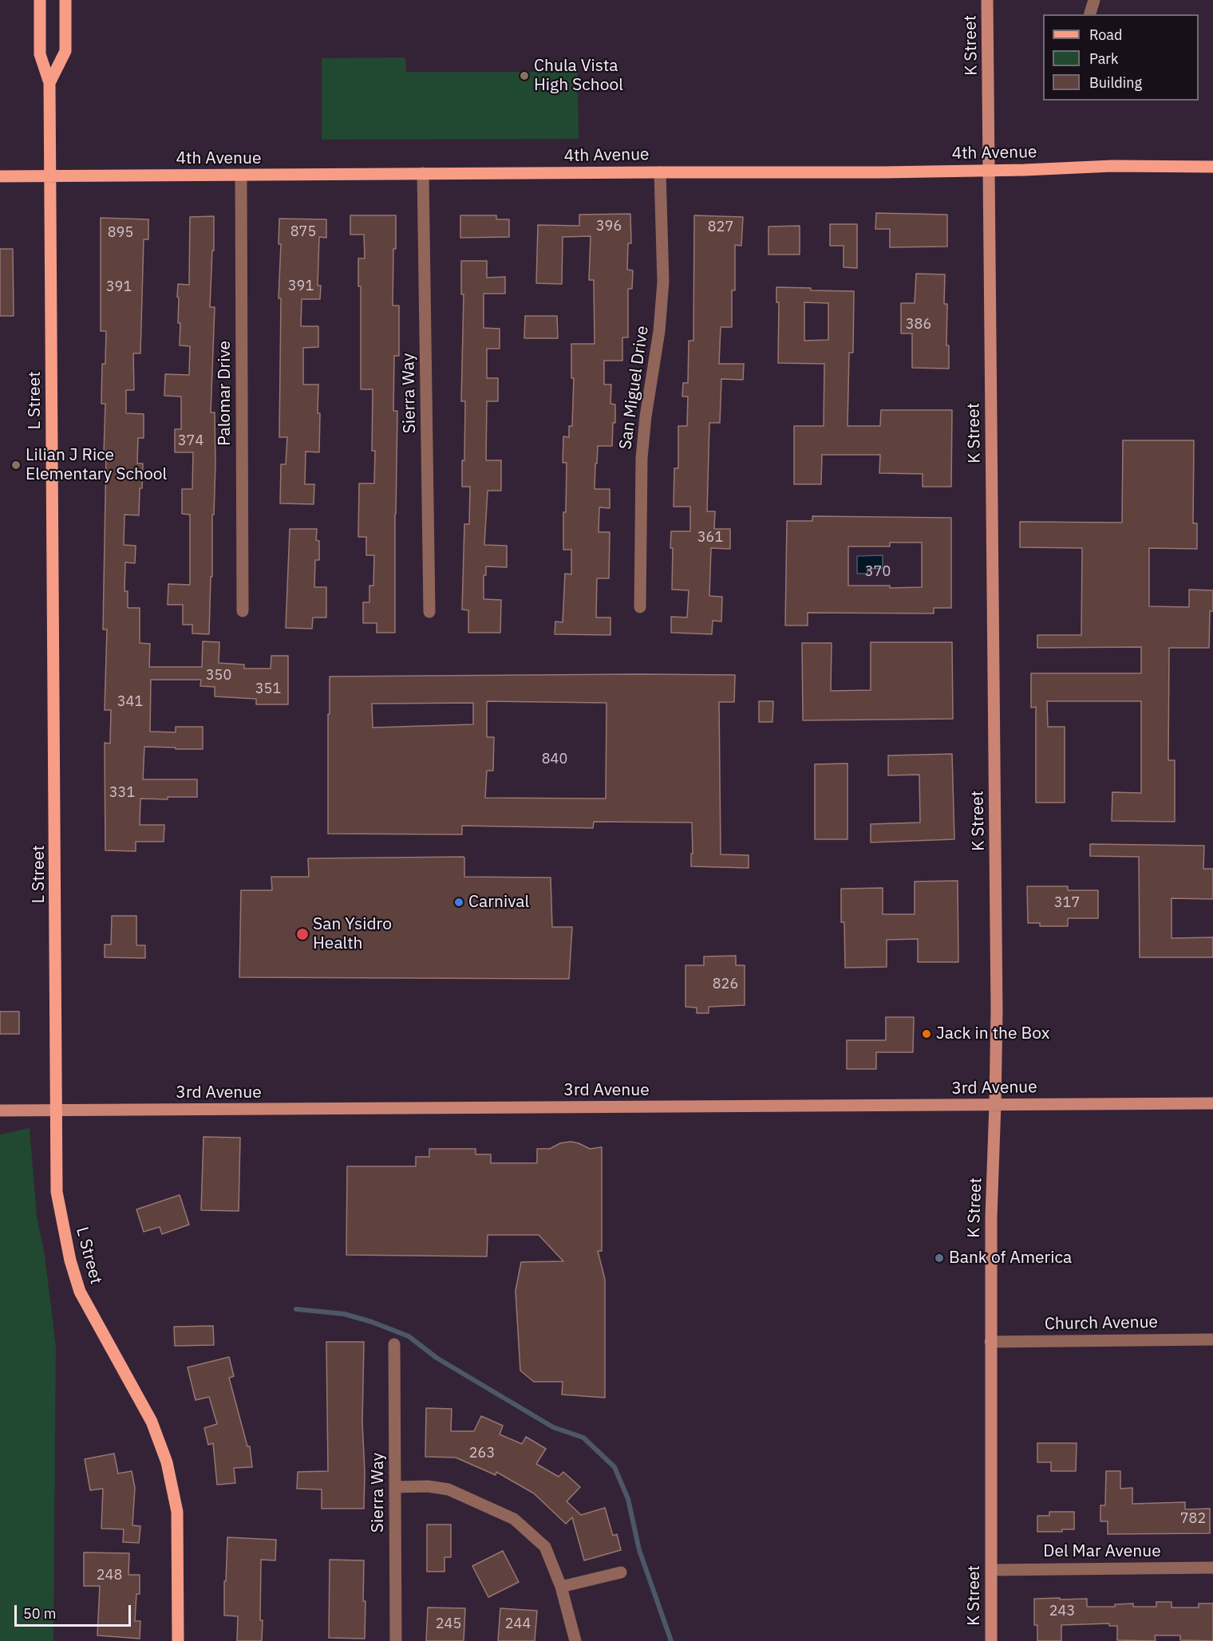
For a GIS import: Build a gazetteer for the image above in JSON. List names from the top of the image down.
{
  "streets": {
    "main road": ["4th Avenue", "L Street"],
    "street": [
      "K Street",
      "San Miguel Drive",
      "Palomar Drive",
      "Sierra Way",
      "3rd Avenue",
      "Church Avenue",
      "Del Mar Avenue"
    ]
  },
  "crossings": [
    ["K Street", "4th Avenue"],
    ["K Street", "3rd Avenue"],
    ["K Street", "Church Avenue"],
    ["K Street", "Del Mar Avenue"],
    ["4th Avenue", "San Miguel Drive"],
    ["4th Avenue", "Palomar Drive"],
    ["4th Avenue", "Sierra Way"],
    ["4th Avenue", "L Street"],
    ["L Street", "3rd Avenue"]
  ],
  "places": [
    "Chula Vista High School",
    "Lilian J Rice Elementary School",
    "Carnival",
    "San Ysidro Health",
    "Jack in the Box",
    "Bank of America"
  ],
  "house_numbers": [
    "396",
    "827",
    "875",
    "895",
    "391",
    "391",
    "386",
    "374",
    "361",
    "370",
    "350",
    "351",
    "341",
    "840",
    "331",
    "317",
    "826",
    "263",
    "782",
    "248",
    "243",
    "245",
    "244"
  ],
  "legend": ["Road", "Park", "Building"],
  "scale_bar": "50 m"
}
